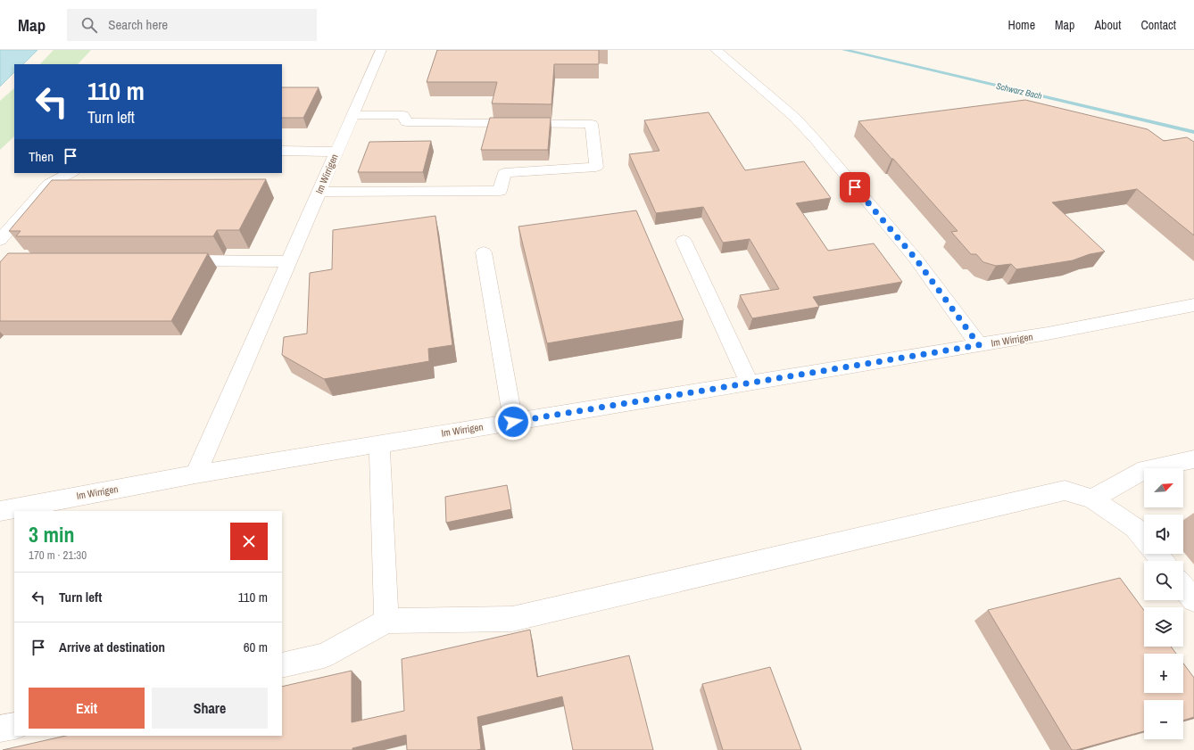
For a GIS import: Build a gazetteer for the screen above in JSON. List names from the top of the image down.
{
  "streets": {
    "street": ["Im Wirrigen"]
  },
  "water": ["Schwarz Bach"],
  "north": "top right",
  "page": {
    "header": "Map",
    "search": "Search here",
    "nav": [
      "Home",
      "Map",
      "About",
      "Contact"
    ],
    "turn": ["110 m", "Turn left"],
    "then": "Then",
    "map_buttons": ["+", "−"],
    "heading": ["3 min", "170 m · 21:30"],
    "list": [
      {
        "name": "Turn left",
        "value": "110 m"
      },
      {
        "name": "Arrive at destination",
        "value": "60 m"
      }
    ],
    "buttons": ["Exit", "Share"]
  }
}
